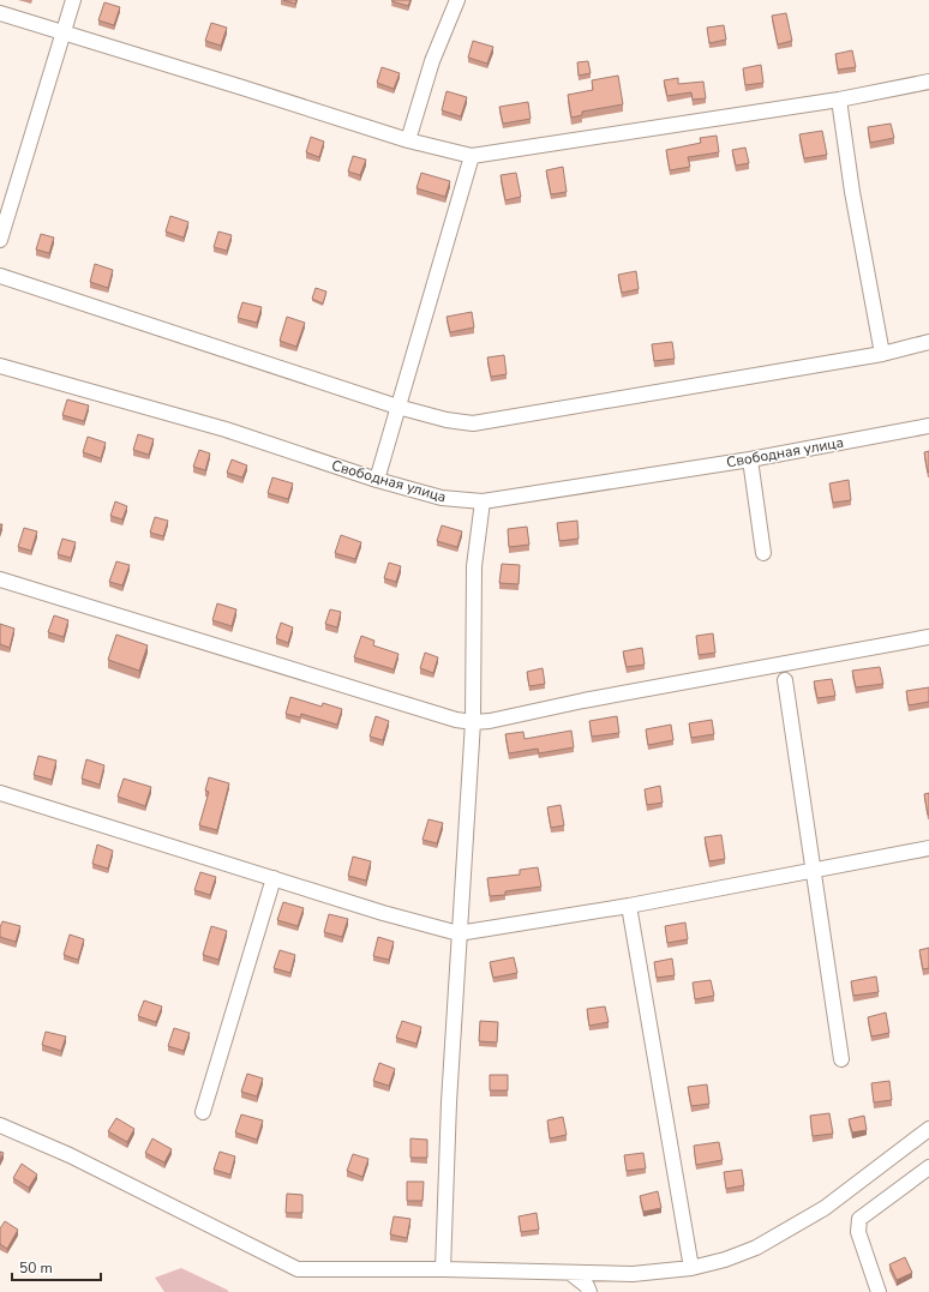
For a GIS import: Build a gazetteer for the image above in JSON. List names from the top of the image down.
{
  "streets": {
    "street": ["Свободная улица"]
  },
  "scale_bar": "50 m"
}
